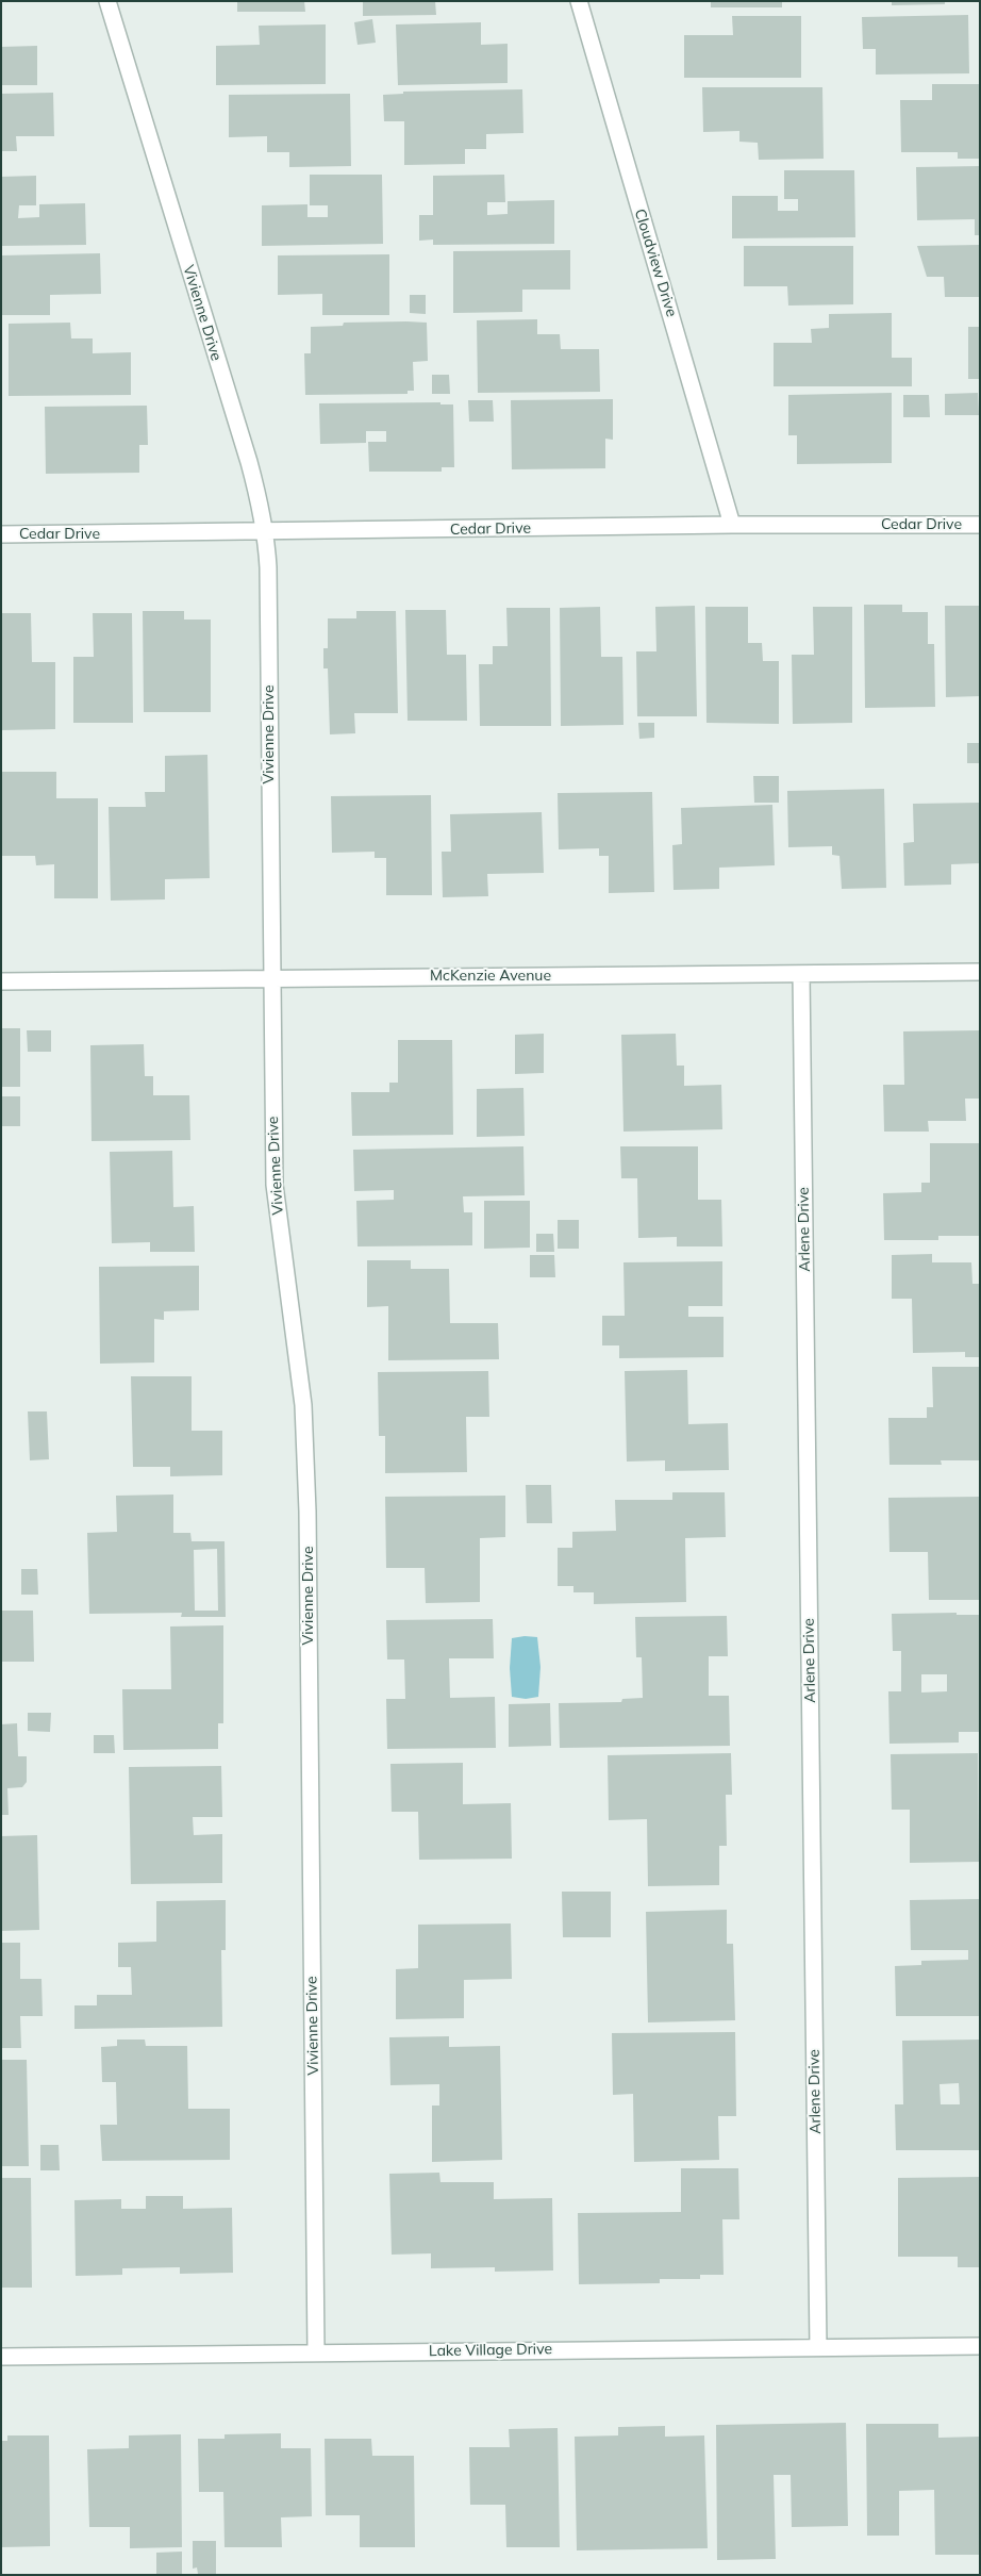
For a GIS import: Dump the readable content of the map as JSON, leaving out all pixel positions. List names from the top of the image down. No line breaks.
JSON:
{"streets":{"street":["Cloudview Drive","Vivienne Drive","Cedar Drive","McKenzie Avenue","Arlene Drive","Lake Village Drive"]},"crossings":[["Cloudview Drive","Cedar Drive"],["Vivienne Drive","Cedar Drive"],["Vivienne Drive","McKenzie Avenue"],["Vivienne Drive","Lake Village Drive"],["McKenzie Avenue","Arlene Drive"],["Arlene Drive","Lake Village Drive"]]}
